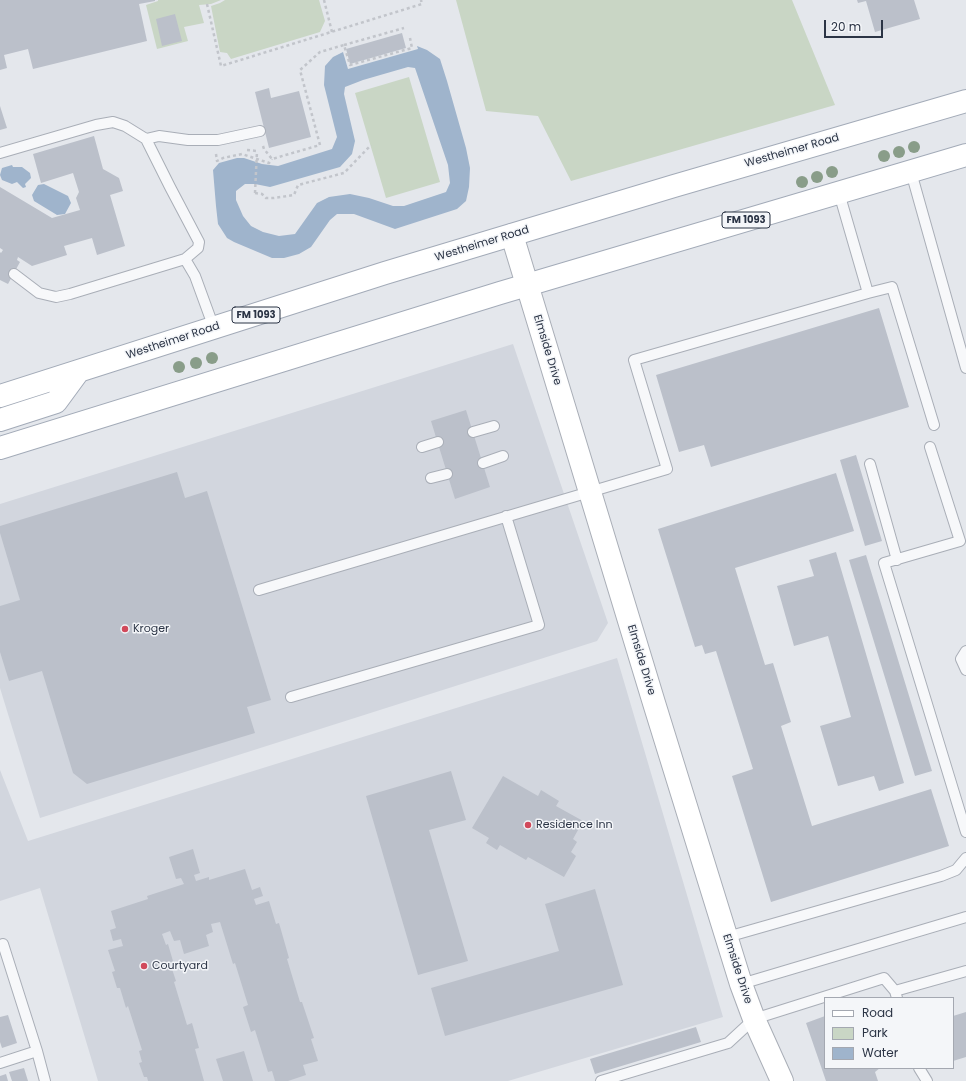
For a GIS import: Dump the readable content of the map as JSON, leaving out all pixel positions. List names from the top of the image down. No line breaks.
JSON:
{"streets":{"main road":["Westheimer Road","FM 1093","Elmside Drive"]},"crossings":[["Westheimer Road","Elmside Drive"],["FM 1093","Elmside Drive"]],"places":["Kroger","Residence Inn","Courtyard"],"legend":["Road","Park","Water"],"scale_bar":"20 m"}
